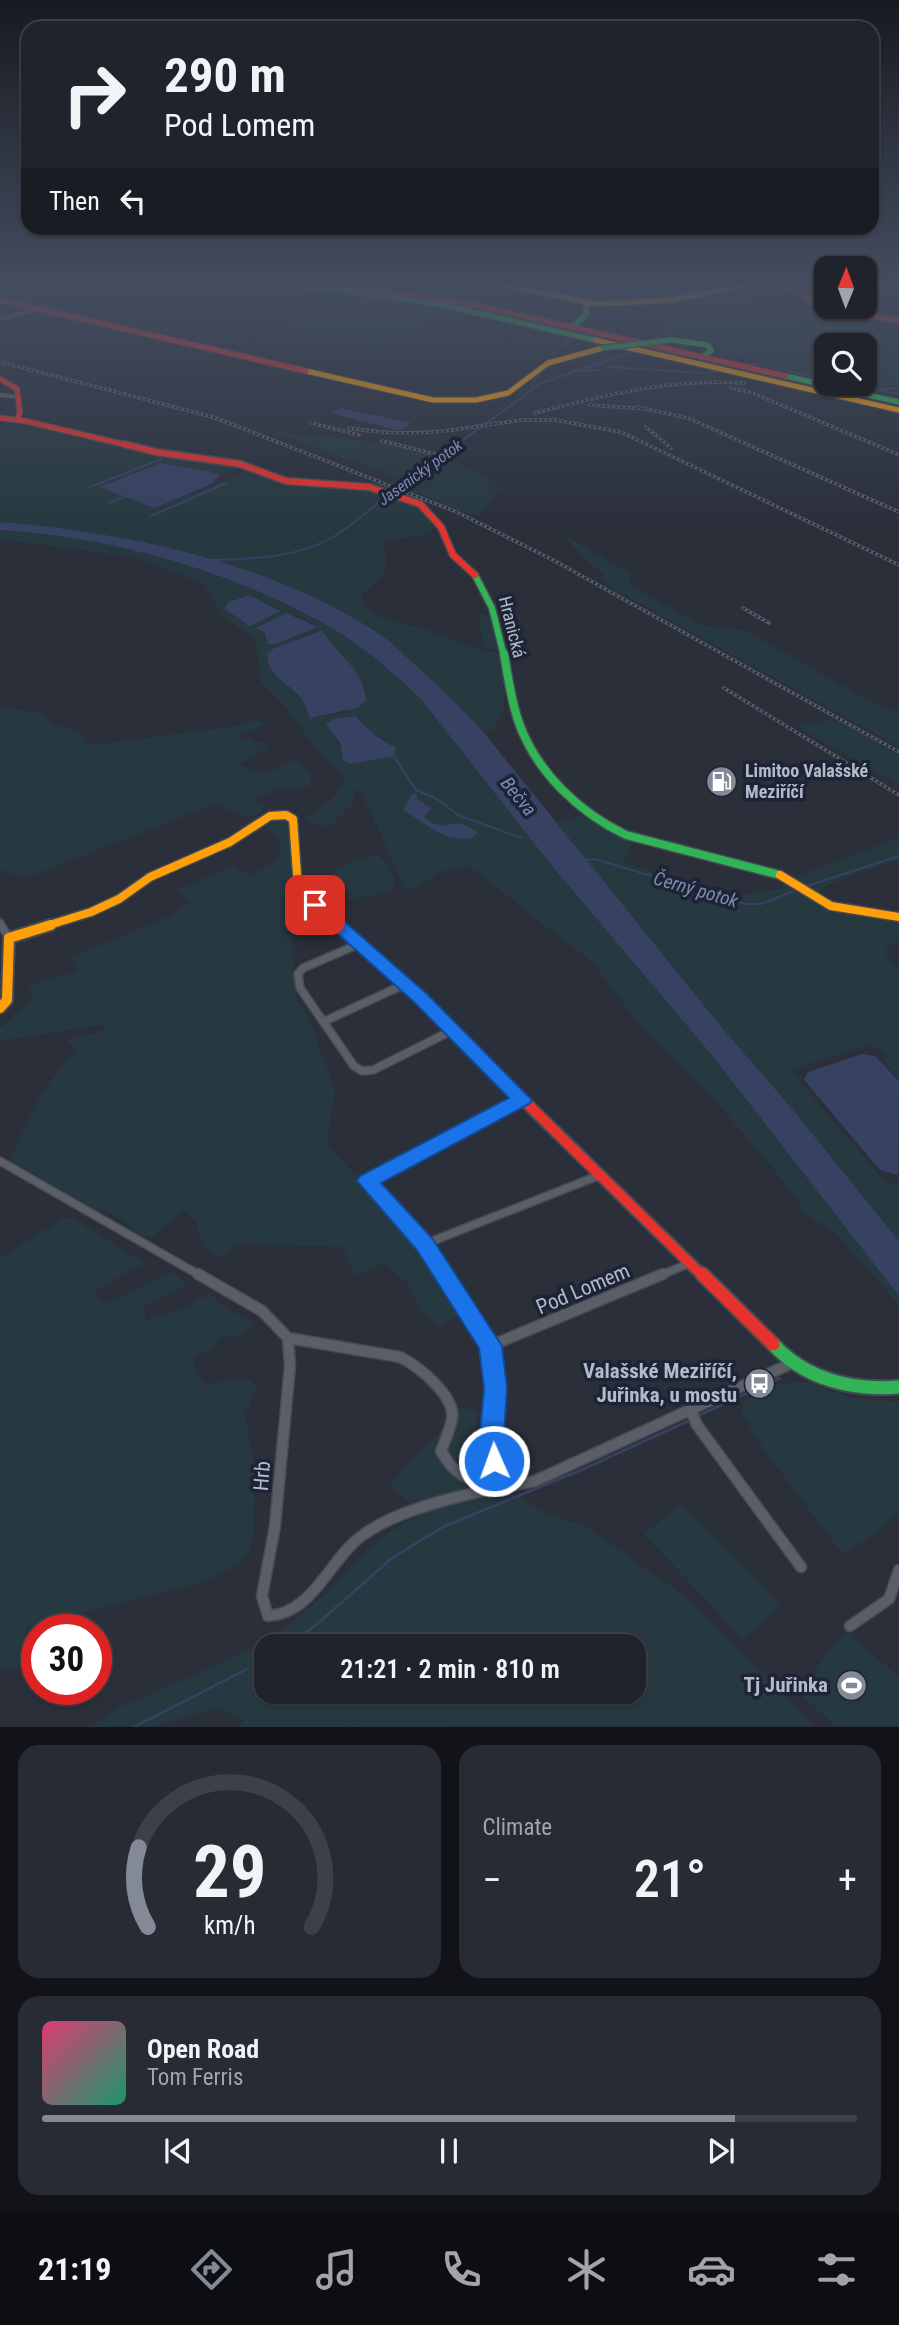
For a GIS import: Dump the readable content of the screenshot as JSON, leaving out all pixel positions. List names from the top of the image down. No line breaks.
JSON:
{"streets":{"main road":["Hranická"],"street":["Pod Lomem","Hrb"]},"water":["Jasenický potok","Bečva","Černý potok"],"places":{"fuel station":["Limitoo Valašské Meziříčí"],"bus stop":["Valašské Meziříčí, Juřinka, u mostu"],"sports":["Tj Juřinka"]},"north":"top","page":{"turn":["290 m","Pod Lomem"],"then":"Then","limit":"30","trip":"21:21 · 2 min · 810 m","tile":"Climate","heat":["−","21°","+"],"song":["Open Road","Tom Ferris"],"tabs":"21:19","gauge":["29","km/h"]}}
